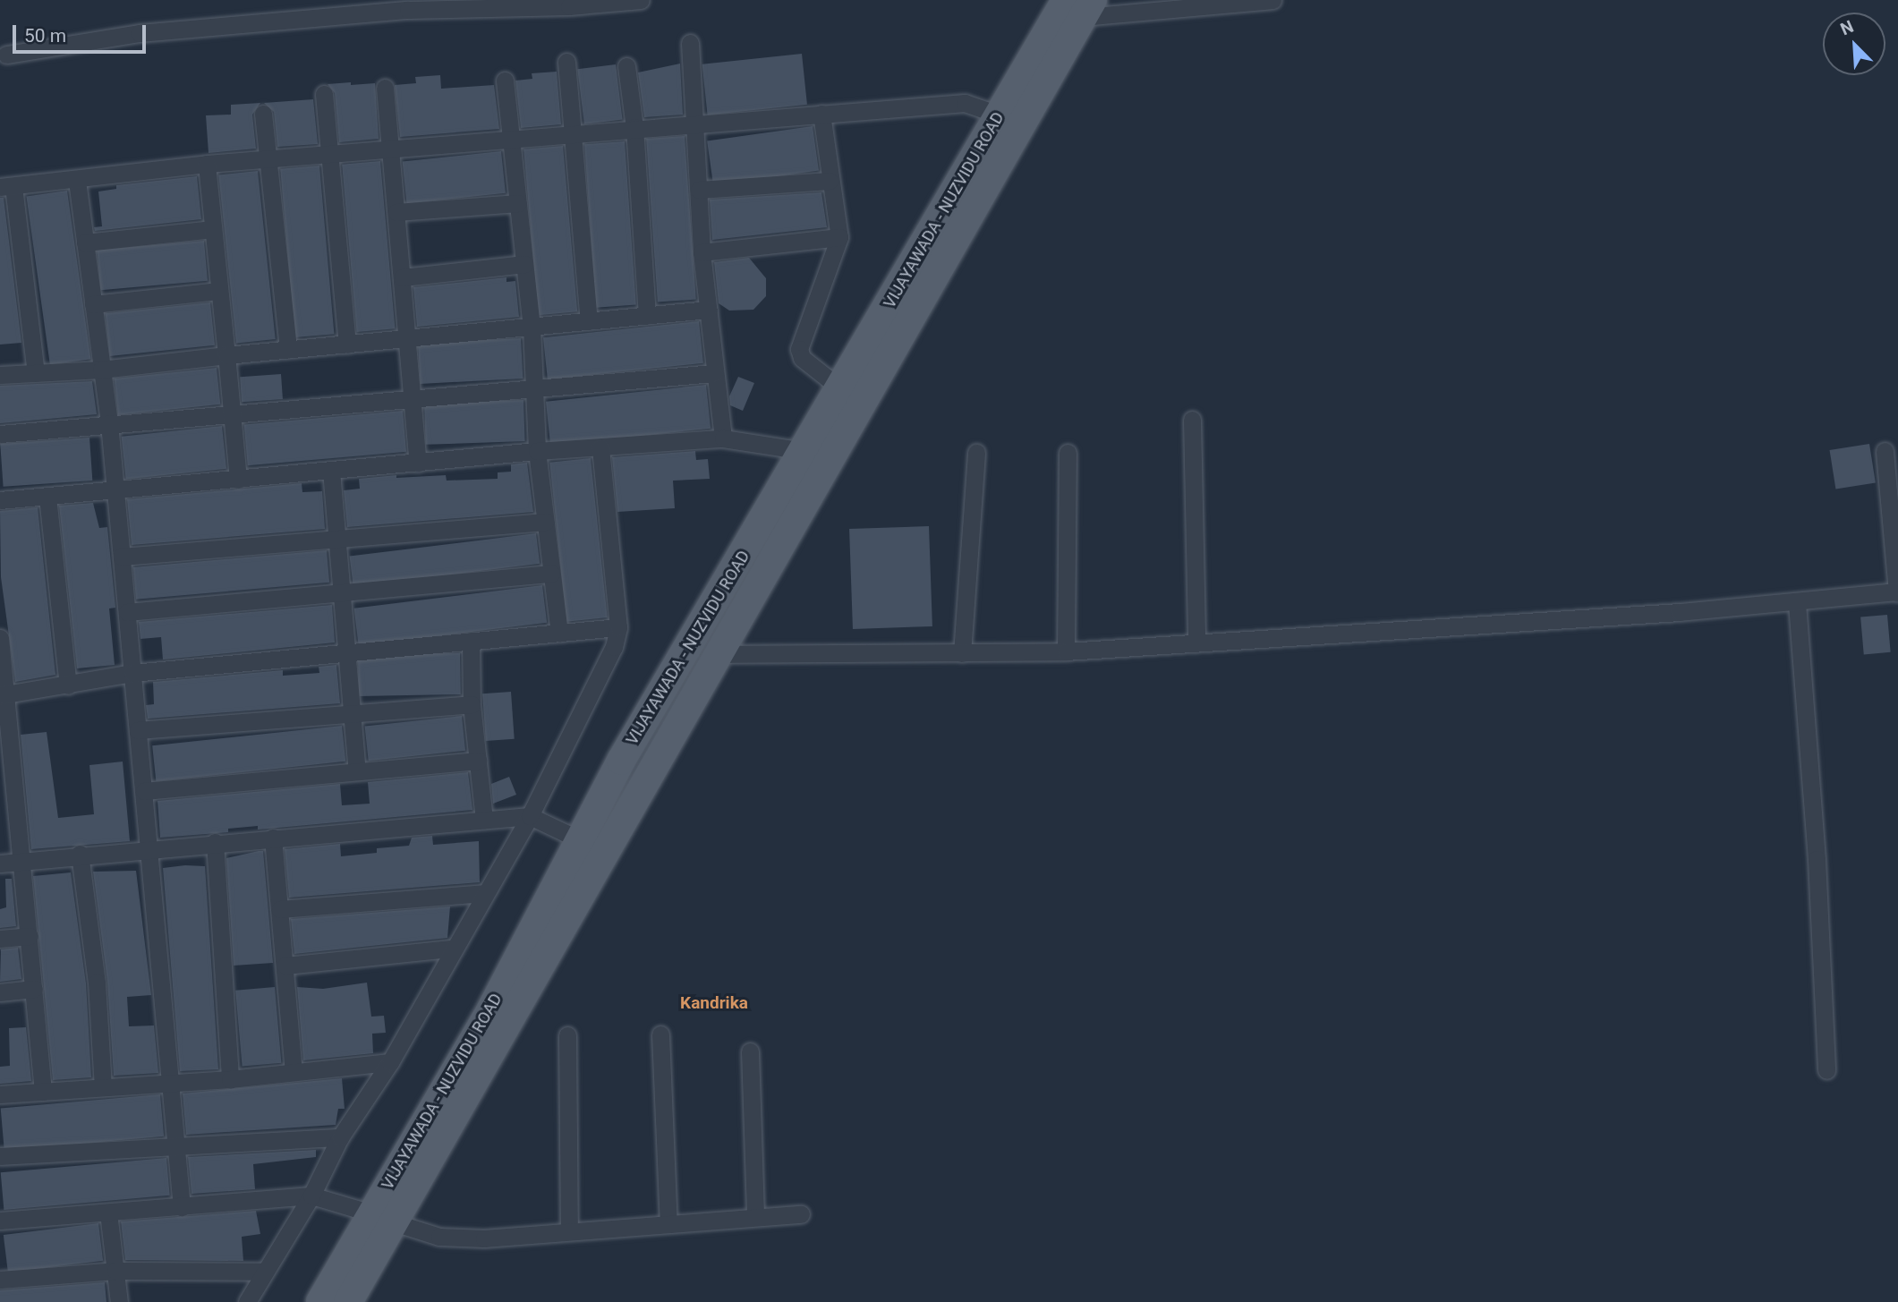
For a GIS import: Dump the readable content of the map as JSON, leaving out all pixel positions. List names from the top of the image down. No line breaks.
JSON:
{"streets":{"main road":["VIJAYAWADA - NUZVIDU ROAD"]},"districts":["Kandrika"],"scale_bar":"50 m","north":"top left"}
